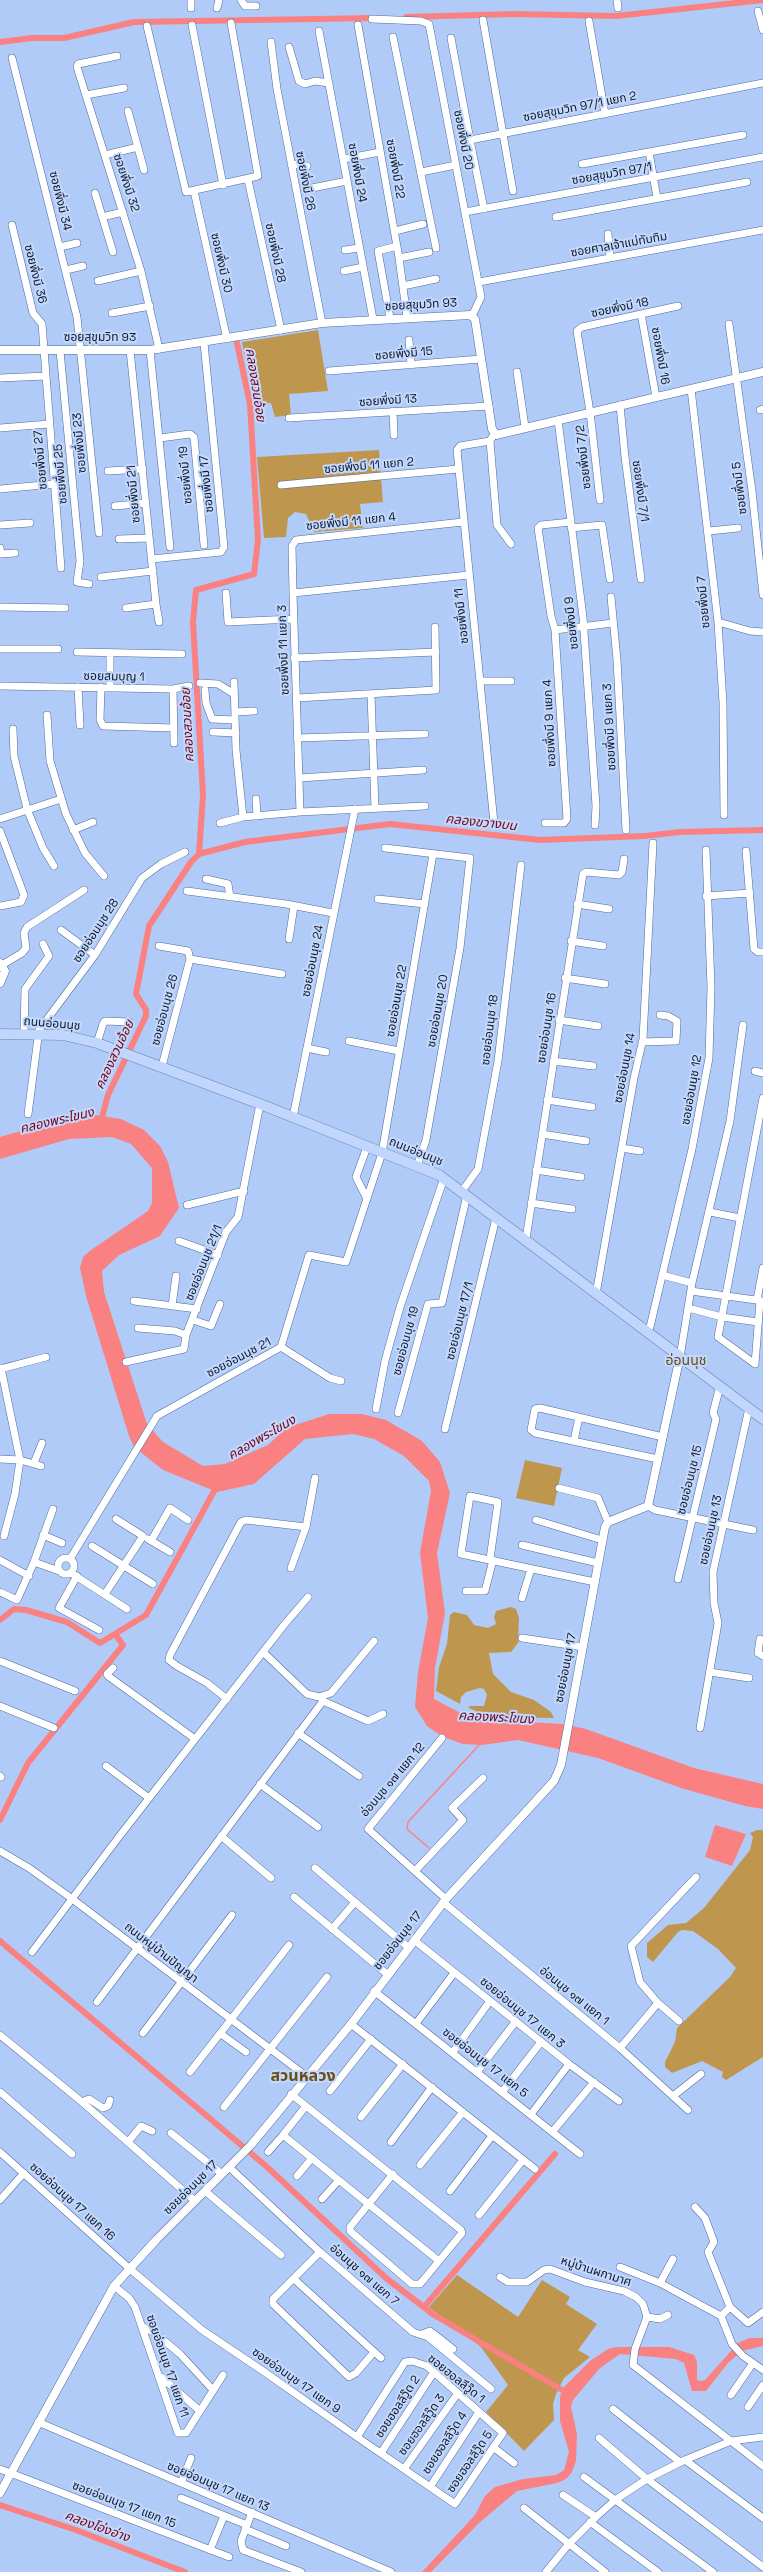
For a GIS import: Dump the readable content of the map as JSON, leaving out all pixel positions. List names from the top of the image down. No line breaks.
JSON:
{"streets":{"main road":["ถนนอ่อนนุช"],"street":["ซอยสุขุมวิท 97/1 แยก 2","ซอยพึ่งมี 20","ซอยพึ่งมี 22","ซอยพึ่งมี 24","ซอยสุขุมวิท 97/1","ซอยพึ่งมี 26","ซอยพึ่งมี 32","ซอยพึ่งมี 34","ซอยศาลเจ้าแม่ทับทิม","ซอยพึ่งมี 28","ซอยพึ่งมี 30","ซอยพึ่งมี 36","ซอยสุขุมวิท 93","ซอยพึ่งมี 18","ซอยพึ่งมี 15","ซอยพึ่งมี 16","ซอยพึ่งมี 13","ซอยพึ่งมี 23","ซอยพึ่งมี 7/2","ซอยพึ่งมี 27","ซอยพึ่งมี 11 แยก 2","ซอยพึ่งมี 25","ซอยพึ่งมี 19","ซอยพึ่งมี 17","ซอยพึ่งมี 5","ซอยพึ่งมี 7/1","ซอยพึ่งมี 21","ซอยพึ่งมี 11 แยก 4","ซอยพึ่งมี 7","ซอยพึ่งมี 11","ซอยพึ่งมี 9","ซอยพึ่งมี 11 แยก 3","ซอยสมบุญ 1","ซอยพึ่งมี 9 แยก 4","ซอยพึ่งมี 9 แยก 3","ซอยอ่อนนุช 28","ซอยอ่อนนุช 24","ซอยอ่อนนุช 22","ซอยอ่อนนุช 26","ซอยอ่อนนุช 20","ซอยอ่อนนุช 16","ซอยอ่อนนุช 18","ซอยอ่อนนุช 14","ซอยอ่อนนุช 12","ซอยอ่อนนุช 21/1","ซอยอ่อนนุช 17/1","ซอยอ่อนนุช 19","ซอยอ่อนนุช 21","ซอยอ่อนนุช 15","ซอยอ่อนนุช 13","ซอยอ่อนนุช 17","อ่อนนุช ๑๗ แยก 12","ถนนหมู่บ้านปัญญา","อ่อนนุช ๑๗ แยก 1","ซอยอ่อนนุช 17 แยก 3","ซอยอ่อนนุช 17 แยก 5","ซอยอ่อนนุช 17 แยก 16","หมู่บ้านผกามาศ","อ่อนนุช ๑๗ แยก 7","ซอยอ่อนนุช 17 แยก 11","ซอยฮอลลีวู๊ด 1","ซอยอ่อนนุช 17 แยก 9","ซอยฮอลลีวู๊ด 2","ซอยฮอลลีวู๊ด 3","ซอยฮอลลีวู๊ด 4","ซอยฮอลลีวู๊ด 5","ซอยอ่อนนุช 17 แยก 13","ซอยอ่อนนุช 17 แยก 15"]},"crossings":[["ซอยพึ่งมี 20","ซอยสุขุมวิท 97/1"],["ซอยพึ่งมี 20","ซอยศาลเจ้าแม่ทับทิม"],["ซอยพึ่งมี 20","ซอยสุขุมวิท 93"],["ซอยพึ่งมี 22","ซอยสุขุมวิท 93"],["ซอยพึ่งมี 24","ซอยสุขุมวิท 93"],["ซอยพึ่งมี 26","ซอยสุขุมวิท 93"],["ซอยพึ่งมี 32","ซอยสุขุมวิท 93"],["ซอยพึ่งมี 32","ซอยพึ่งมี 19"],["ซอยพึ่งมี 34","ซอยสุขุมวิท 93"],["ซอยพึ่งมี 34","ซอยพึ่งมี 23"],["ซอยพึ่งมี 28","ซอยสุขุมวิท 93"],["ซอยพึ่งมี 30","ซอยสุขุมวิท 93"],["ซอยพึ่งมี 36","ซอยสุขุมวิท 93"],["ซอยพึ่งมี 36","ซอยพึ่งมี 27"],["ซอยสุขุมวิท 93","ซอยพึ่งมี 15"],["ซอยสุขุมวิท 93","ซอยพึ่งมี 13"],["ซอยสุขุมวิท 93","ซอยพึ่งมี 23"],["ซอยสุขุมวิท 93","ซอยพึ่งมี 27"],["ซอยสุขุมวิท 93","ซอยพึ่งมี 25"],["ซอยสุขุมวิท 93","ซอยพึ่งมี 19"],["ซอยสุขุมวิท 93","ซอยพึ่งมี 17"],["ซอยสุขุมวิท 93","ซอยพึ่งมี 21"],["ซอยสุขุมวิท 93","ซอยพึ่งมี 11"],["ซอยพึ่งมี 18","ซอยพึ่งมี 7/2"],["ซอยพึ่งมี 11 แยก 2","ซอยพึ่งมี 11"],["ซอยพึ่งมี 17","ซอยพึ่งมี 21"],["ซอยพึ่งมี 11 แยก 4","ซอยพึ่งมี 11"],["ซอยพึ่งมี 11 แยก 4","ซอยพึ่งมี 11 แยก 3"],["ซอยพึ่งมี 11","ซอยพึ่งมี 11 แยก 3"],["ซอยอ่อนนุช 28","ถนนอ่อนนุช"],["ซอยอ่อนนุช 24","ถนนอ่อนนุช"],["ซอยอ่อนนุช 22","ซอยอ่อนนุช 20"],["ซอยอ่อนนุช 22","ถนนอ่อนนุช"],["ซอยอ่อนนุช 22","ซอยอ่อนนุช 21"],["ซอยอ่อนนุช 26","ถนนอ่อนนุช"],["ซอยอ่อนนุช 20","ถนนอ่อนนุช"],["ถนนอ่อนนุช","ซอยอ่อนนุช 16"],["ถนนอ่อนนุช","ซอยอ่อนนุช 18"],["ถนนอ่อนนุช","ซอยอ่อนนุช 14"],["ถนนอ่อนนุช","ซอยอ่อนนุช 12"],["ถนนอ่อนนุช","ซอยอ่อนนุช 21/1"],["ถนนอ่อนนุช","ซอยอ่อนนุช 17/1"],["ถนนอ่อนนุช","ซอยอ่อนนุช 19"],["ถนนอ่อนนุช","ซอยอ่อนนุช 21"],["ถนนอ่อนนุช","ซอยอ่อนนุช 15"],["ถนนอ่อนนุช","ซอยอ่อนนุช 13"],["ซอยอ่อนนุช 18","ซอยอ่อนนุช 19"],["ซอยอ่อนนุช 17","อ่อนนุช ๑๗ แยก 12"],["ซอยอ่อนนุช 17","ถนนหมู่บ้านปัญญา"],["ซอยอ่อนนุช 17","อ่อนนุช ๑๗ แยก 1"],["ซอยอ่อนนุช 17","ซอยอ่อนนุช 17 แยก 3"],["ซอยอ่อนนุช 17","ซอยอ่อนนุช 17 แยก 5"],["ซอยอ่อนนุช 17","ซอยอ่อนนุช 17 แยก 16"],["ซอยอ่อนนุช 17","อ่อนนุช ๑๗ แยก 7"],["ซอยอ่อนนุช 17","ซอยอ่อนนุช 17 แยก 11"],["ซอยอ่อนนุช 17","ซอยอ่อนนุช 17 แยก 9"],["ซอยอ่อนนุช 17","ซอยอ่อนนุช 17 แยก 13"],["ซอยอ่อนนุช 17","ซอยอ่อนนุช 17 แยก 15"],["อ่อนนุช ๑๗ แยก 12","อ่อนนุช ๑๗ แยก 1"],["ซอยอ่อนนุช 17 แยก 16","ซอยอ่อนนุช 17 แยก 9"],["ซอยฮอลลีวู๊ด 1","ซอยอ่อนนุช 17 แยก 9"],["ซอยฮอลลีวู๊ด 1","ซอยฮอลลีวู๊ด 2"],["ซอยฮอลลีวู๊ด 1","ซอยฮอลลีวู๊ด 3"],["ซอยฮอลลีวู๊ด 1","ซอยฮอลลีวู๊ด 4"],["ซอยฮอลลีวู๊ด 1","ซอยฮอลลีวู๊ด 5"],["ซอยอ่อนนุช 17 แยก 9","ซอยฮอลลีวู๊ด 2"],["ซอยอ่อนนุช 17 แยก 9","ซอยฮอลลีวู๊ด 3"],["ซอยอ่อนนุช 17 แยก 9","ซอยฮอลลีวู๊ด 4"],["ซอยอ่อนนุช 17 แยก 9","ซอยฮอลลีวู๊ด 5"]],"districts":["อ่อนนุช","สวนหลวง"],"water":["คลองสวนอ้อย","คลองขวางบน","คลองพระโขนง","คลองโอ่งอ่าง"]}
